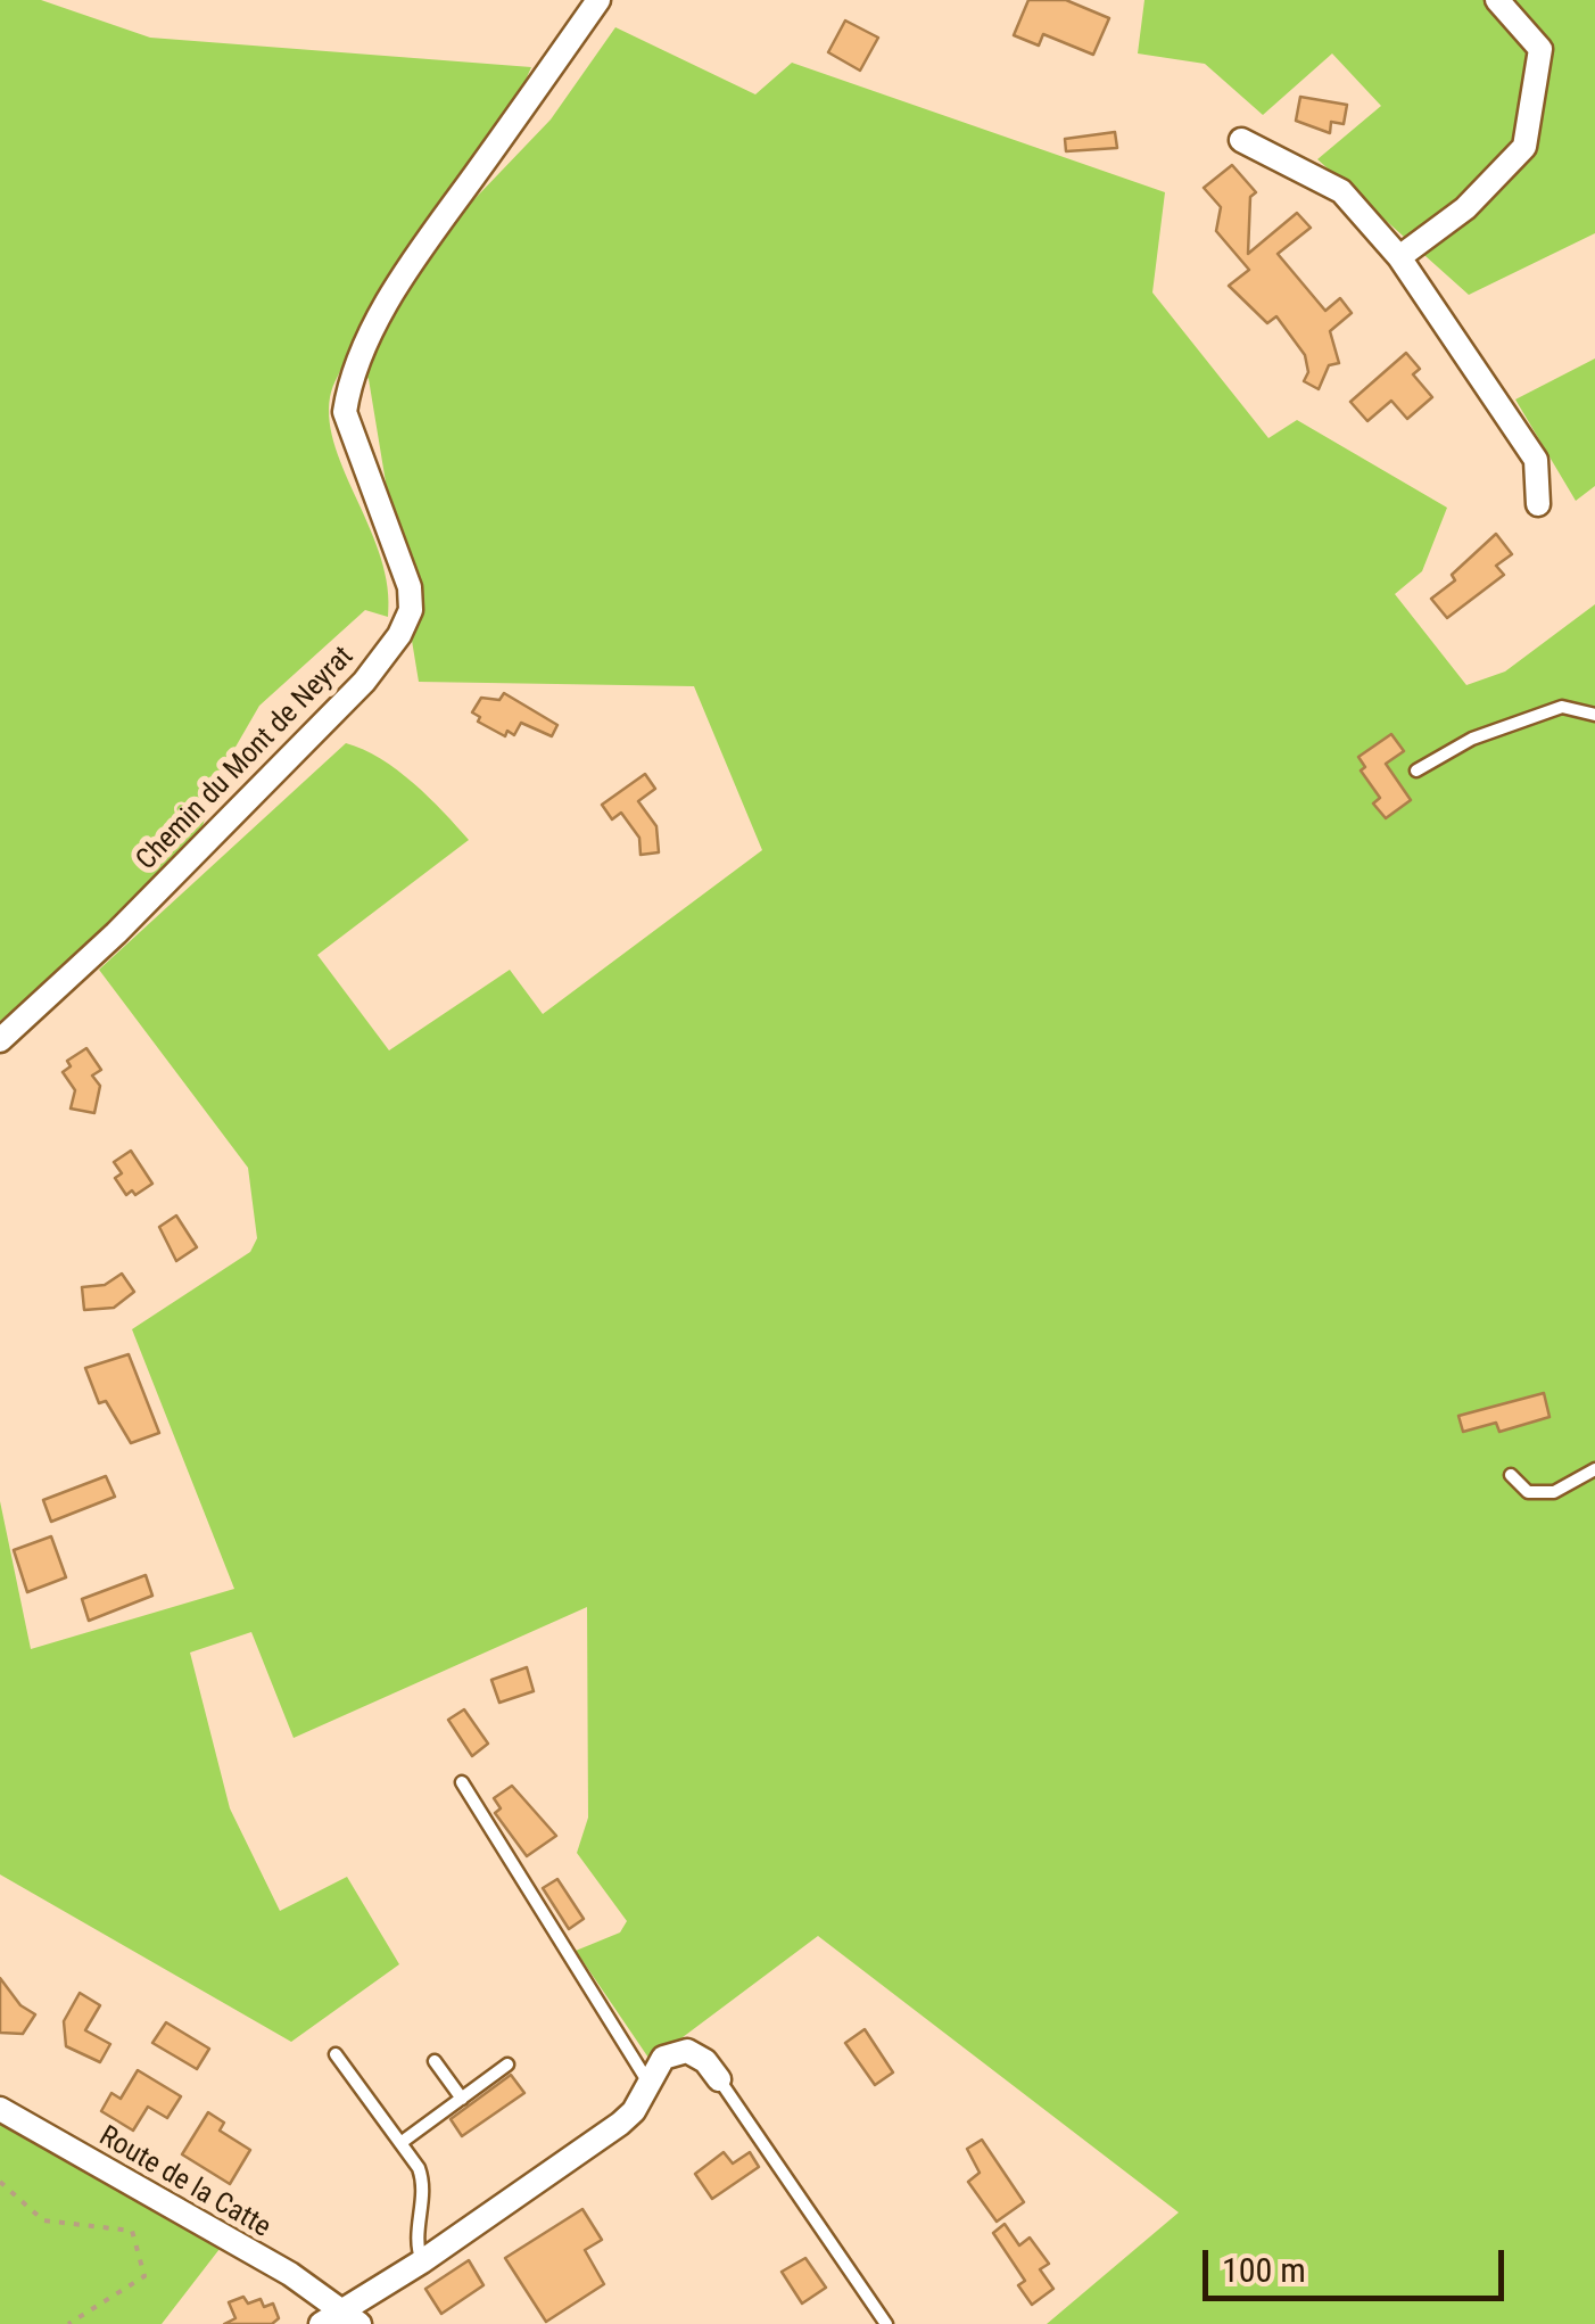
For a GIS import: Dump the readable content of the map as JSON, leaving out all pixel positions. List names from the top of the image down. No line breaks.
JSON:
{"streets":{"street":["Chemin du Mont de Neyrat","Route de la Catte"]},"scale_bar":"100 m"}
